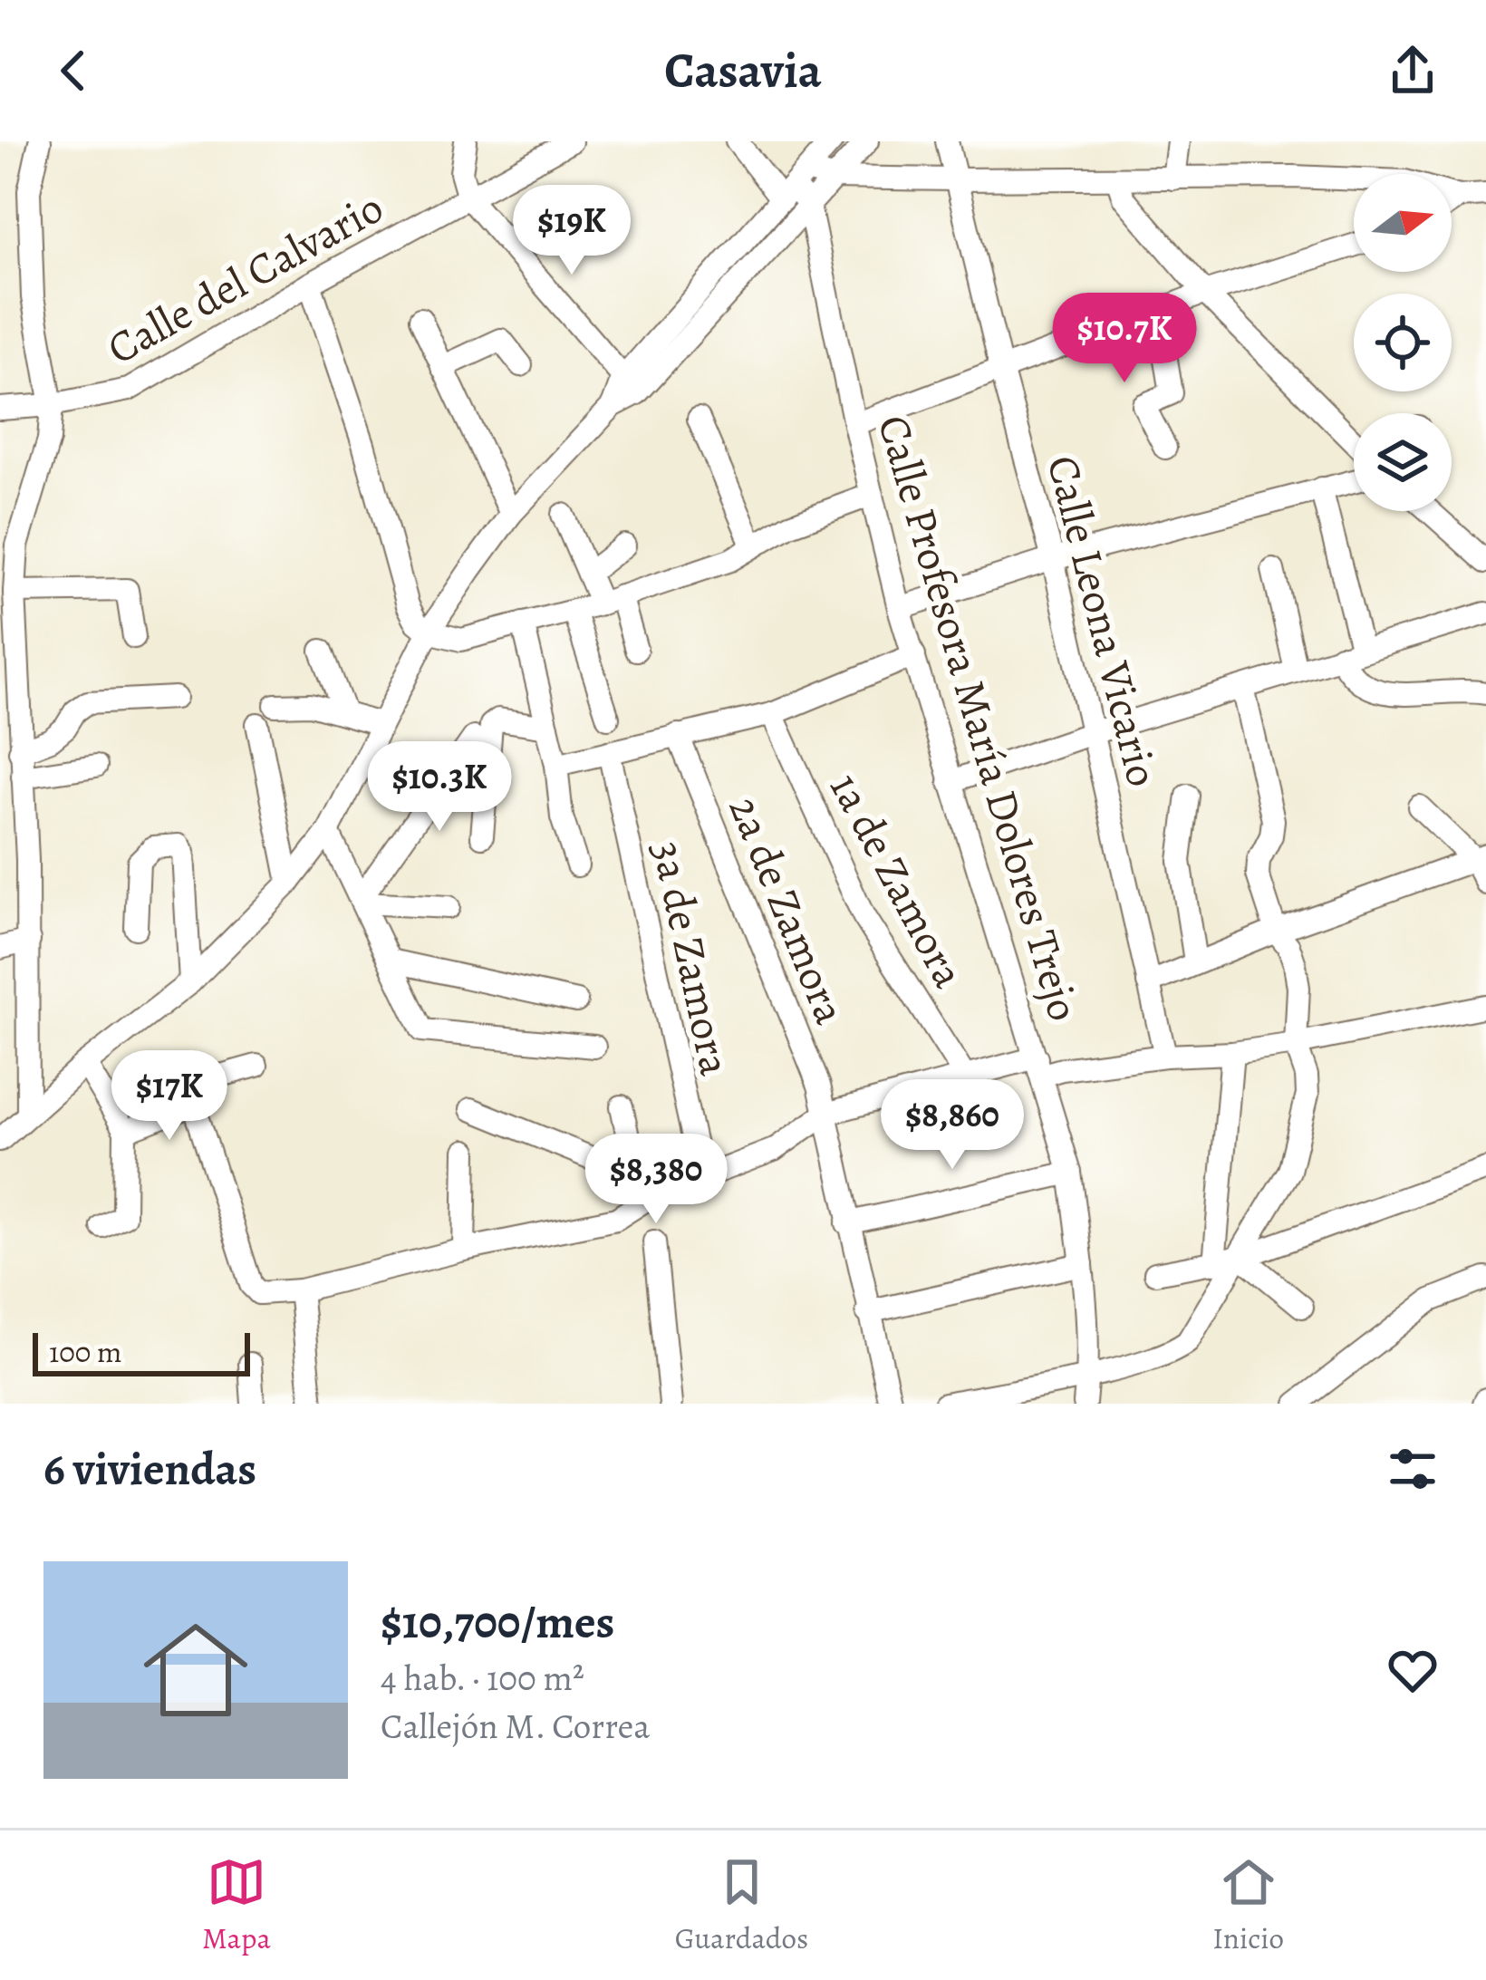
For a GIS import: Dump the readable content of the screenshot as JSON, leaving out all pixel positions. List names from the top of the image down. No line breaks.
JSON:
{"streets":{"street":["Calle del Calvario","Calle Leona Vicario","Calle Profesora María Dolores Trejo","1a de Zamora","2a de Zamora","3a de Zamora"]},"scale_bar":"100 m","north":"right","page":{"header":"Casavia","price":["$19K","$10.7K","$10.3K","$17K","$8,860","$8,380"],"scale":"100 m","heading":"6 viviendas","list":[{"name":"$10,700/mes","note":"4 hab. · 100 m² · Callejón M. Correa"}],"tabs":["Mapa","Guardados","Inicio"]}}
